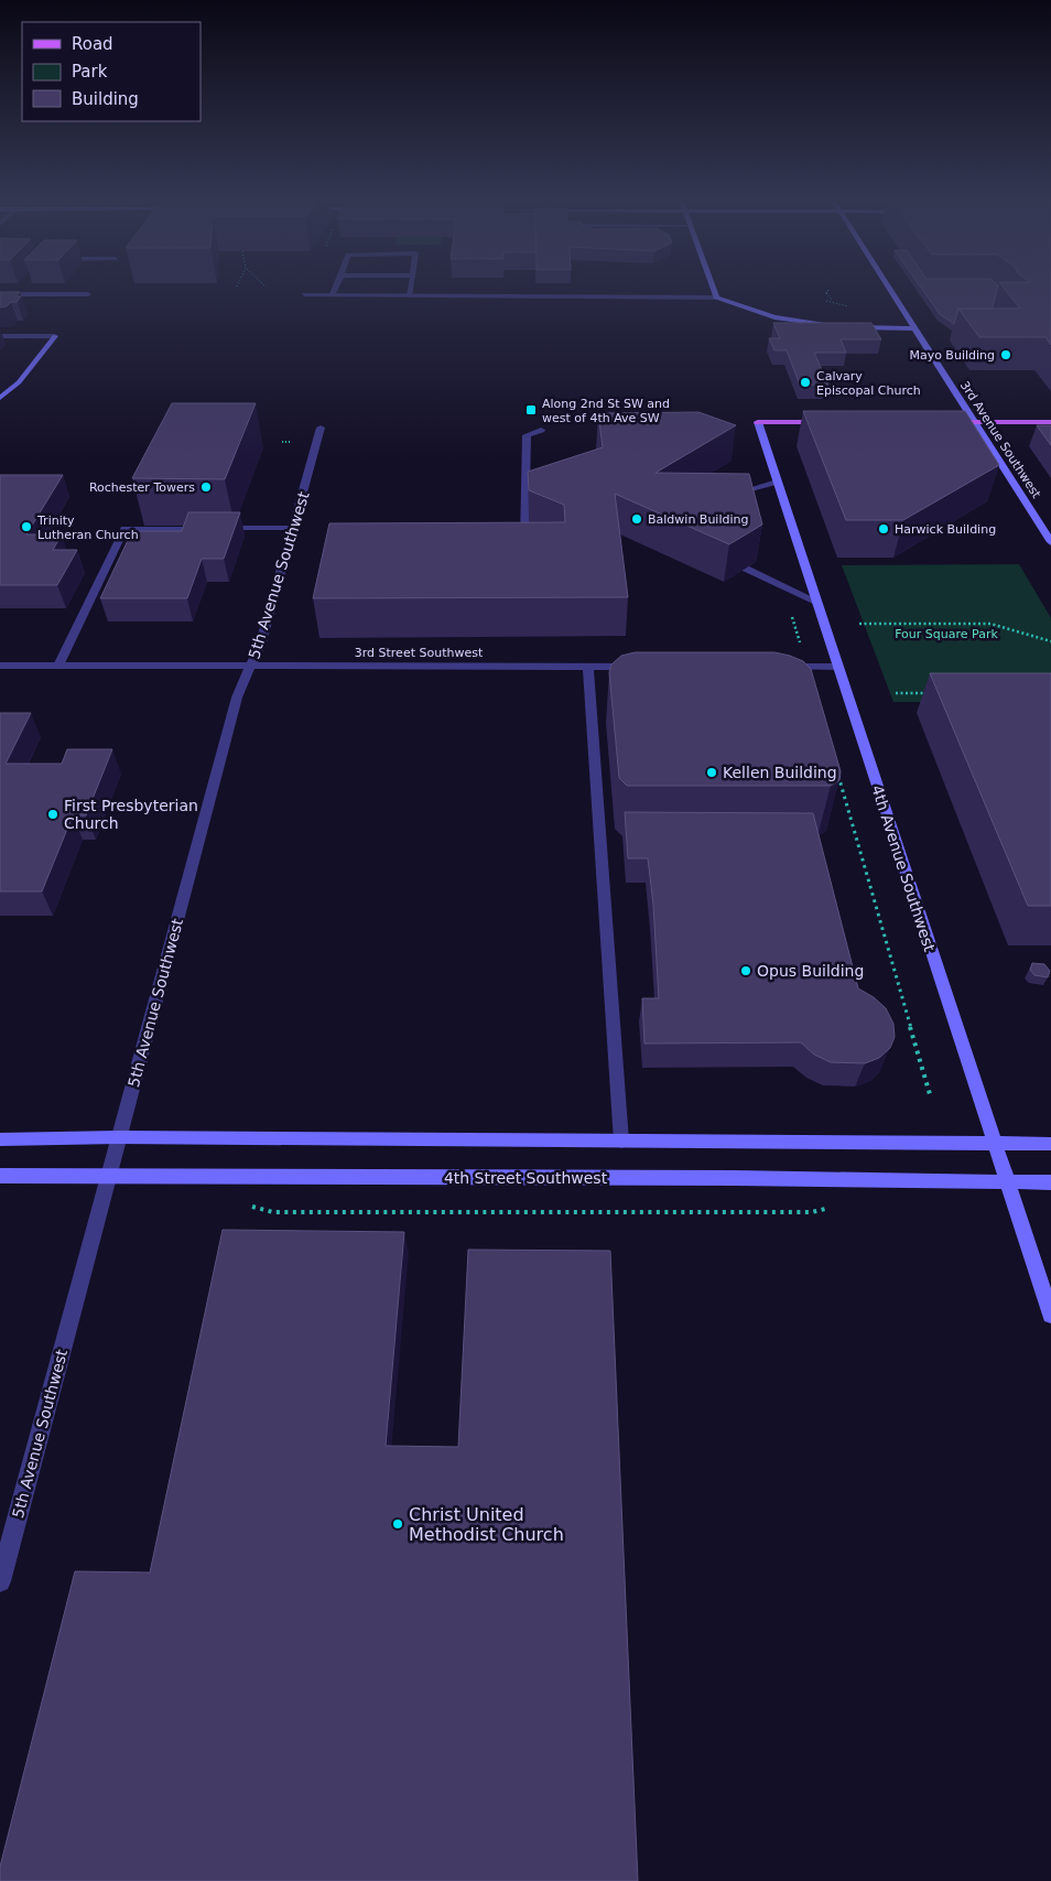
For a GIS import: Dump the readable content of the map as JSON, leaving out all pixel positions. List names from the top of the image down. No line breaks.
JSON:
{"streets":{"street":["3rd Avenue Southwest","5th Avenue Southwest","3rd Street Southwest","4th Avenue Southwest","4th Street Southwest"]},"crossings":[["5th Avenue Southwest","3rd Street Southwest"],["5th Avenue Southwest","4th Street Southwest"],["4th Avenue Southwest","4th Street Southwest"]],"parks":["Four Square Park"],"places":{"other":["Mayo Building","Calvary Episcopal Church","Rochester Towers","Baldwin Building","Trinity Lutheran Church","Harwick Building","Kellen Building","First Presbyterian Church","Opus Building","Christ United Methodist Church"],"transit":["Along 2nd St SW and west of 4th Ave SW"]},"legend":["Road","Park","Building"]}
